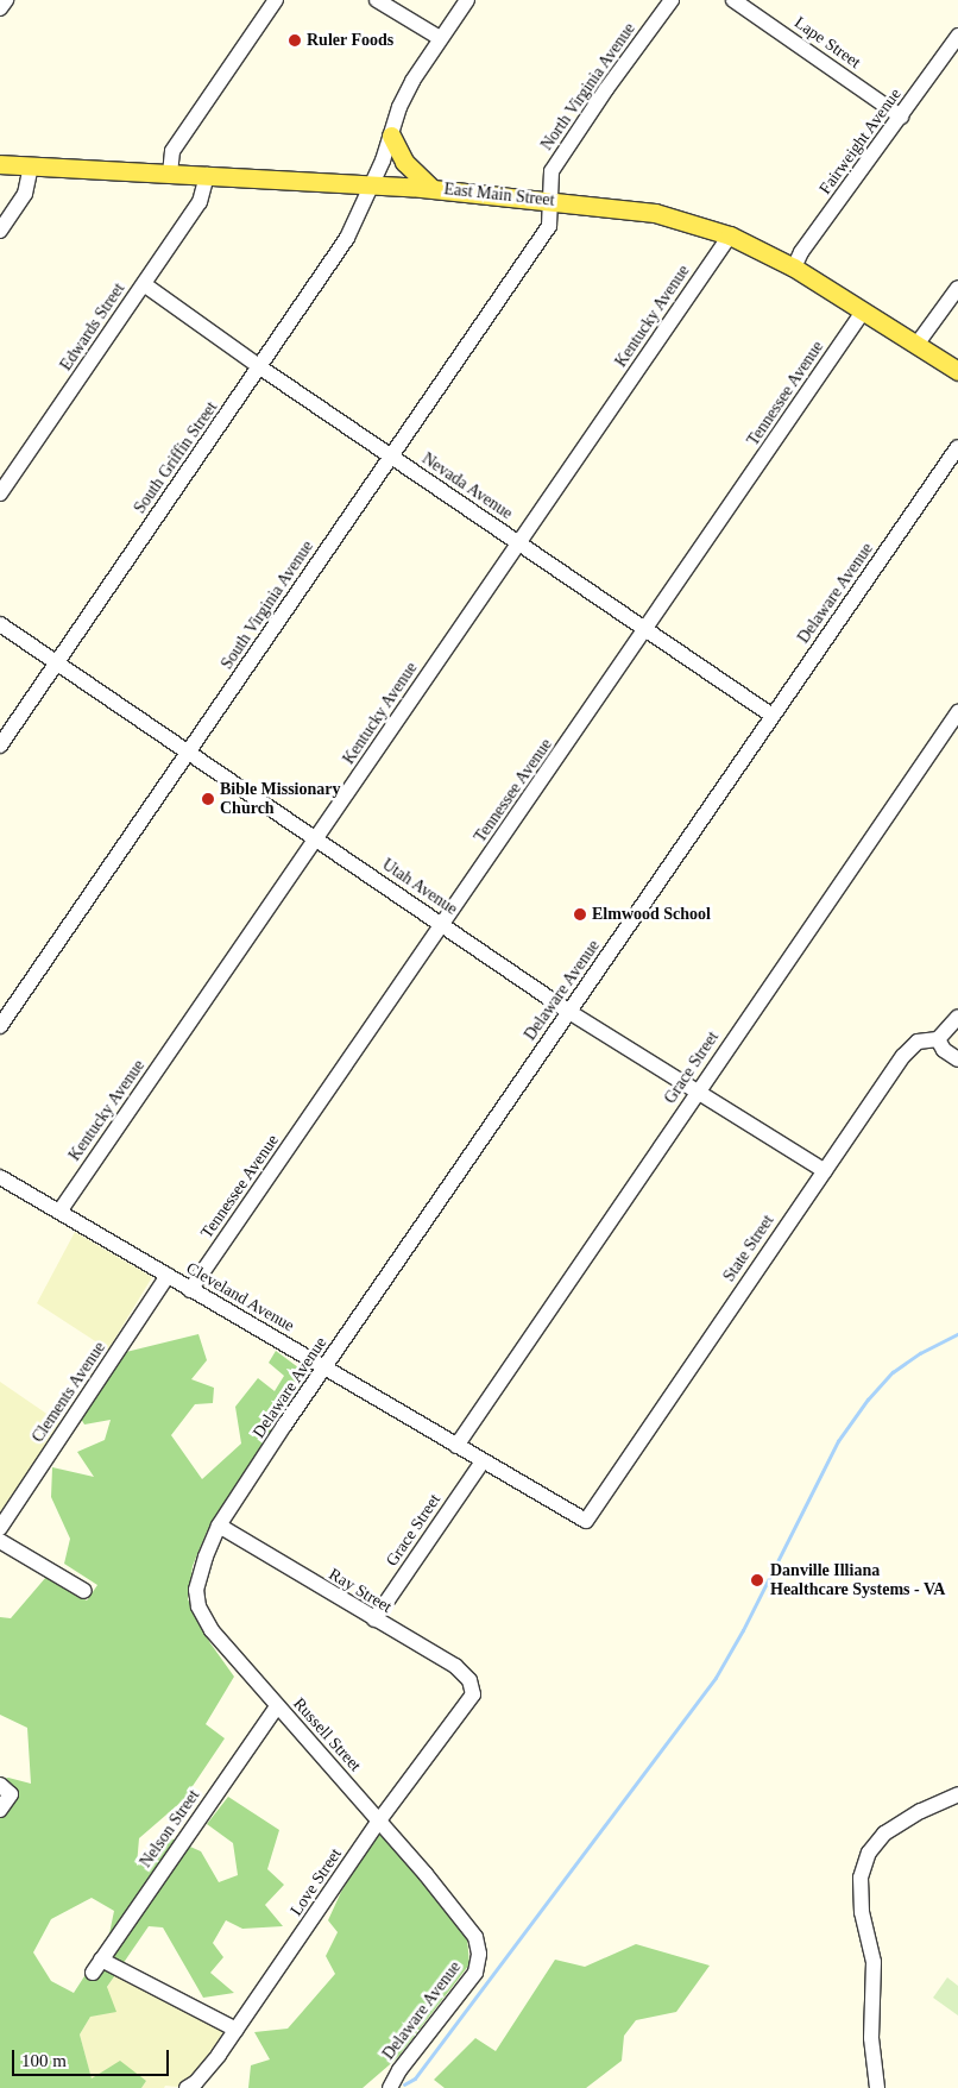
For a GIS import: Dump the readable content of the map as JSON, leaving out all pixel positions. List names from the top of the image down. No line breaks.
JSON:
{"streets":{"main road":["East Main Street"],"street":["Lape Street","North Virginia Avenue","Fairweight Avenue","Kentucky Avenue","Edwards Street","Tennessee Avenue","South Griffin Street","Nevada Avenue","Delaware Avenue","South Virginia Avenue","Utah Avenue","Grace Street","State Street","Cleveland Avenue","Clements Avenue","Ray Street","Russell Street","Nelson Street","Love Street"]},"crossings":[["Lape Street","Fairweight Avenue"],["North Virginia Avenue","East Main Street"],["North Virginia Avenue","South Virginia Avenue"],["Fairweight Avenue","East Main Street"],["East Main Street","Kentucky Avenue"],["East Main Street","Edwards Street"],["East Main Street","Tennessee Avenue"],["East Main Street","South Griffin Street"],["East Main Street","South Virginia Avenue"],["Kentucky Avenue","Nevada Avenue"],["Kentucky Avenue","Utah Avenue"],["Kentucky Avenue","Cleveland Avenue"],["Edwards Street","Nevada Avenue"],["Tennessee Avenue","Nevada Avenue"],["Tennessee Avenue","Utah Avenue"],["Tennessee Avenue","Cleveland Avenue"],["South Griffin Street","Nevada Avenue"],["South Griffin Street","Utah Avenue"],["Nevada Avenue","Delaware Avenue"],["Nevada Avenue","South Virginia Avenue"],["Delaware Avenue","Utah Avenue"],["Delaware Avenue","Cleveland Avenue"],["Delaware Avenue","Ray Street"],["Delaware Avenue","Russell Street"],["South Virginia Avenue","Utah Avenue"],["Utah Avenue","Grace Street"],["Utah Avenue","State Street"],["Grace Street","Cleveland Avenue"],["Grace Street","Ray Street"],["State Street","Cleveland Avenue"],["Cleveland Avenue","Clements Avenue"],["Ray Street","Russell Street"],["Ray Street","Love Street"],["Russell Street","Nelson Street"],["Russell Street","Love Street"],["Nelson Street","Love Street"]],"places":["Ruler Foods","Bible Missionary Church","Elmwood School","Danville Illiana Healthcare Systems - VA"],"scale_bar":"100 m"}
